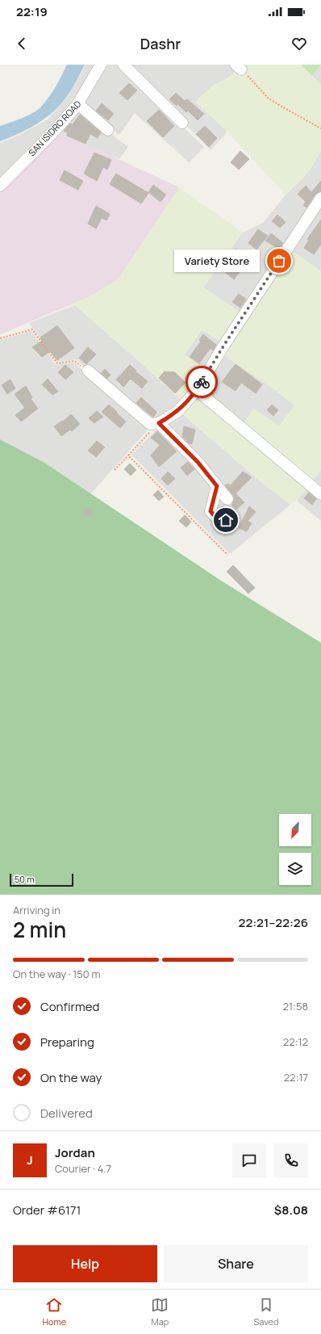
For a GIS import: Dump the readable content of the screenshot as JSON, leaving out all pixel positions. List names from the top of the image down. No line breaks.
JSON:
{"streets":{"street":["SAN ISIDRO ROAD"]},"places":["Variety Store"],"scale_bar":"50 m","north":"bottom left","page":{"status":"22:19","header":"Dashr","bubble":"Variety Store","scale":"50 m","heading":["2 min","Arriving in","22:21–22:26"],"panel":["Jordan","Courier · 4.7","Order #6171","$8.08"],"bar":"On the way · 150 m","list":[["Confirmed","21:58"],["Preparing","22:12"],["On the way","22:17"],"Delivered"],"round":"J","buttons":["Help","Share"],"tabs":["Home","Map","Saved"]}}
